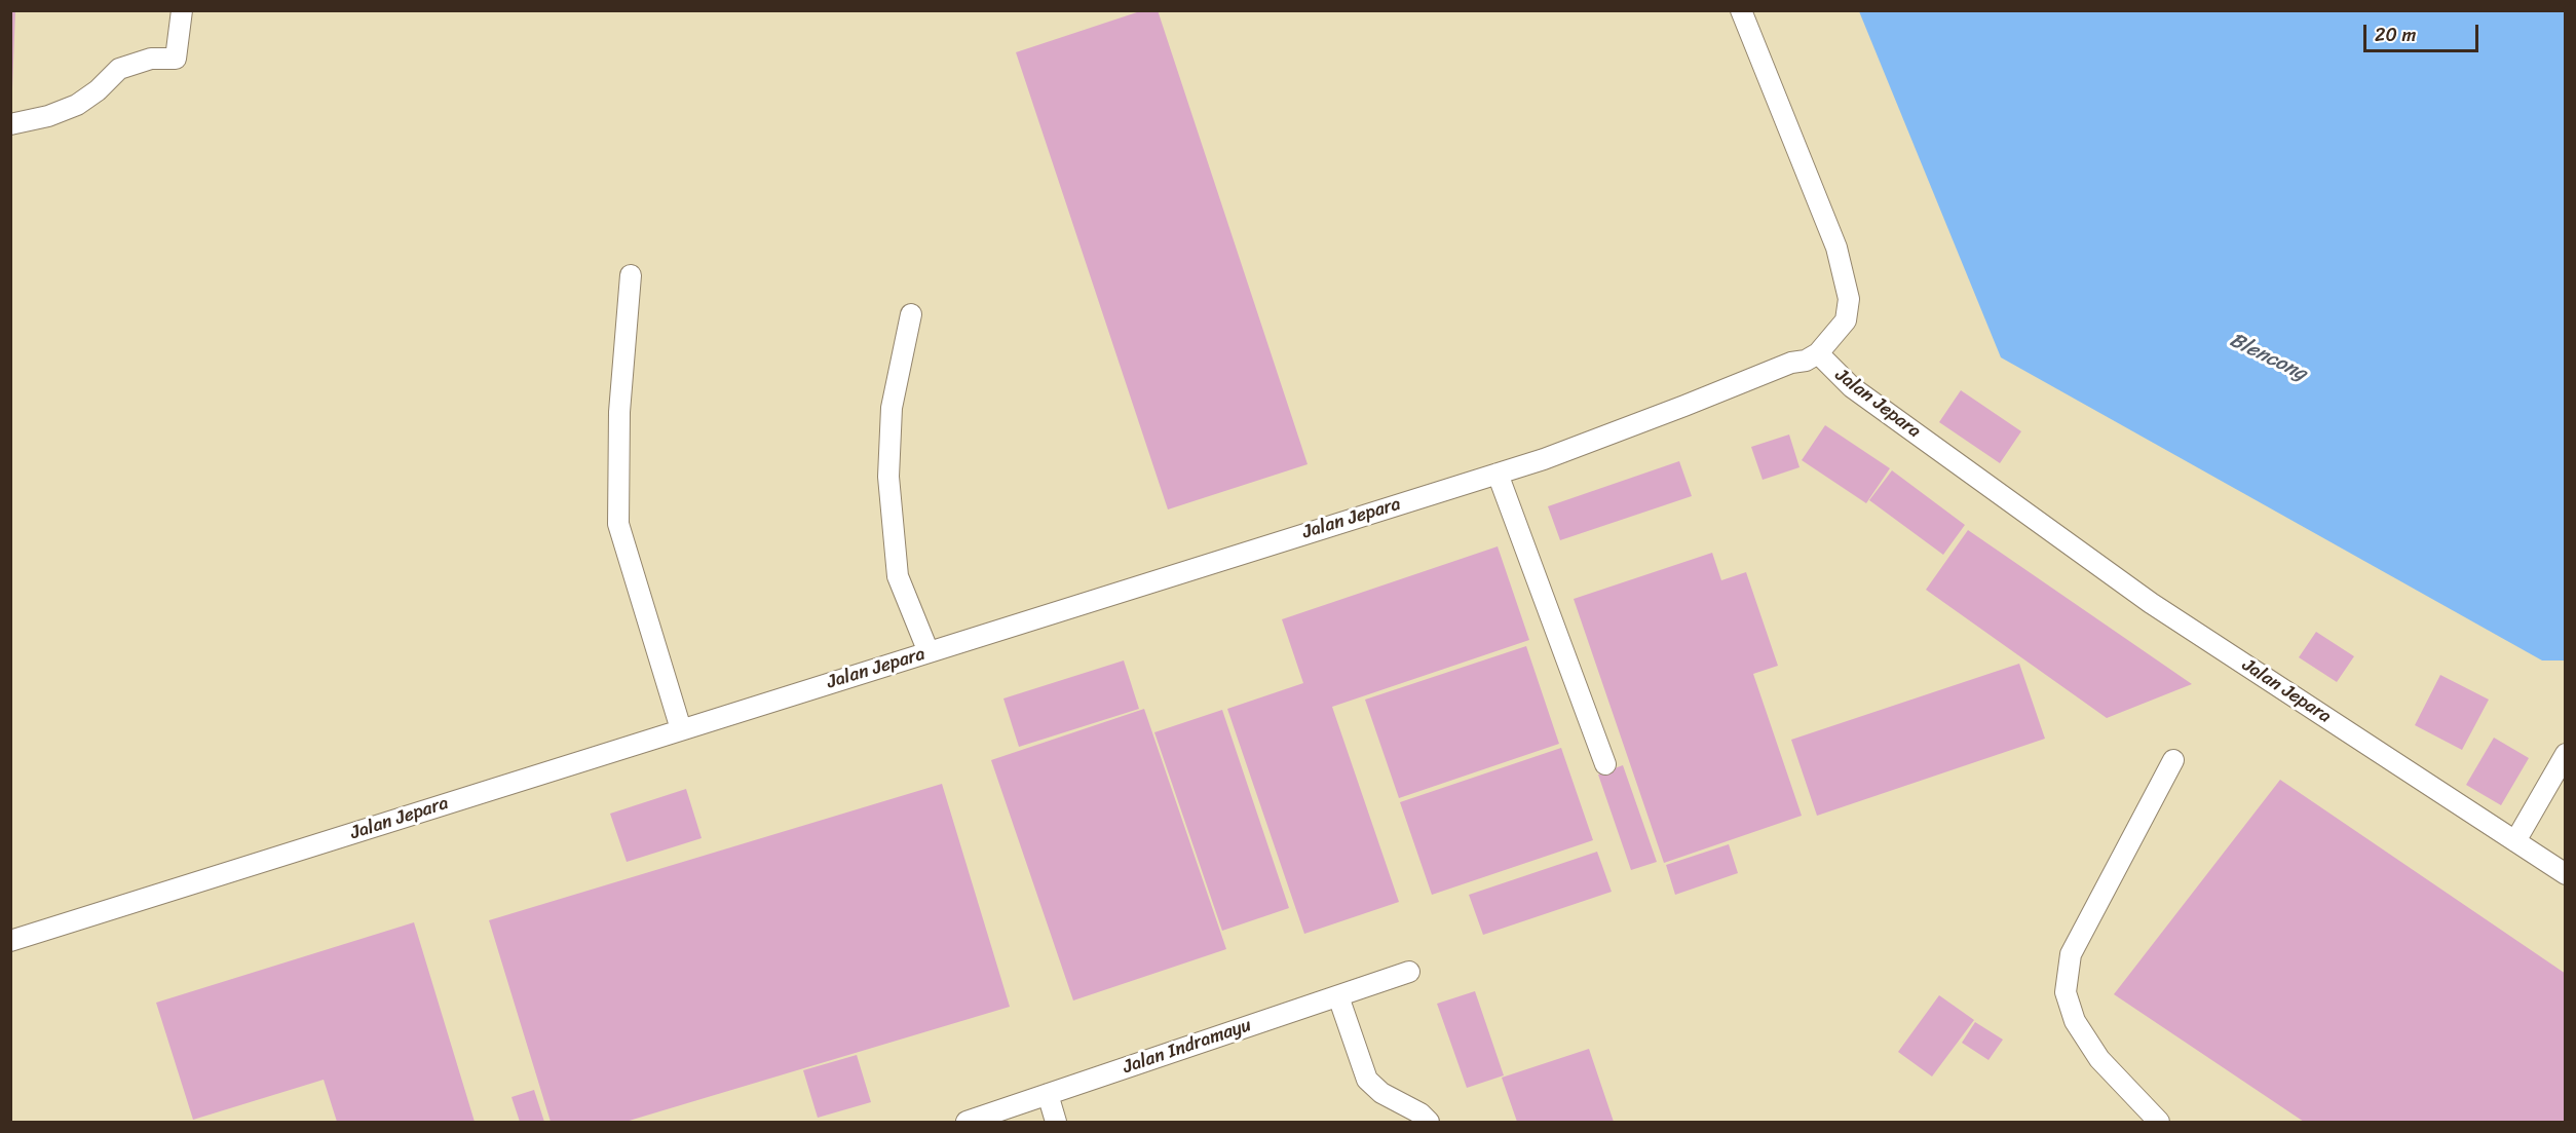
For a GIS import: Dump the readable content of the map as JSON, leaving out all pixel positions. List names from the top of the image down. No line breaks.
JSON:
{"streets":{"lane":["Jalan Jepara","Jalan Indramayu"]},"water":["Blencong"],"scale_bar":"20 m"}
